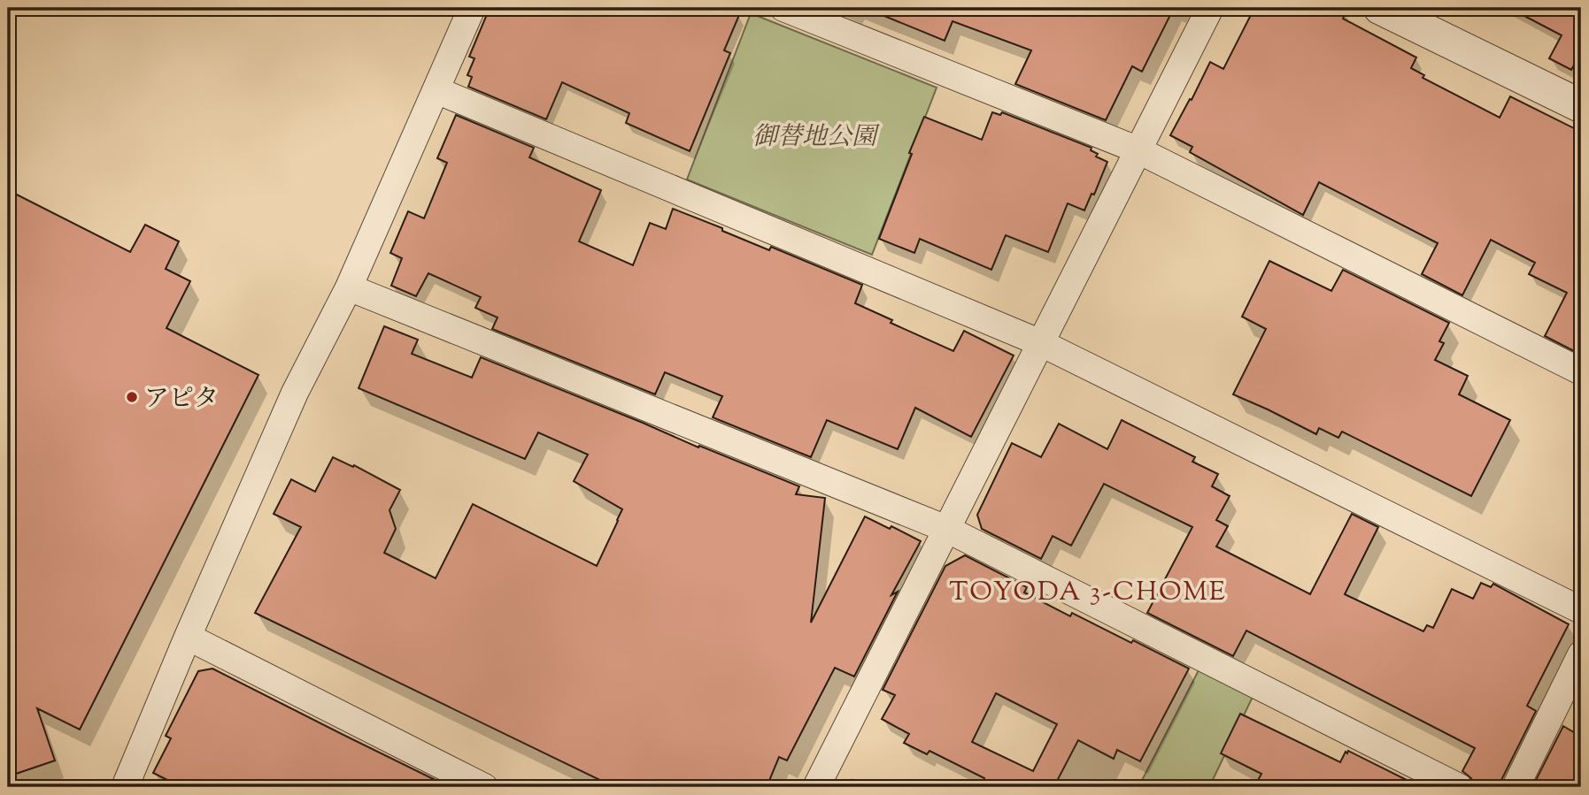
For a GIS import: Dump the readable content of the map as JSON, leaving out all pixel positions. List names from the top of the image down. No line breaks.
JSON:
{"districts":["TOYODA 3-CHOME"],"parks":["御替地公園"],"places":["アピタ"]}
